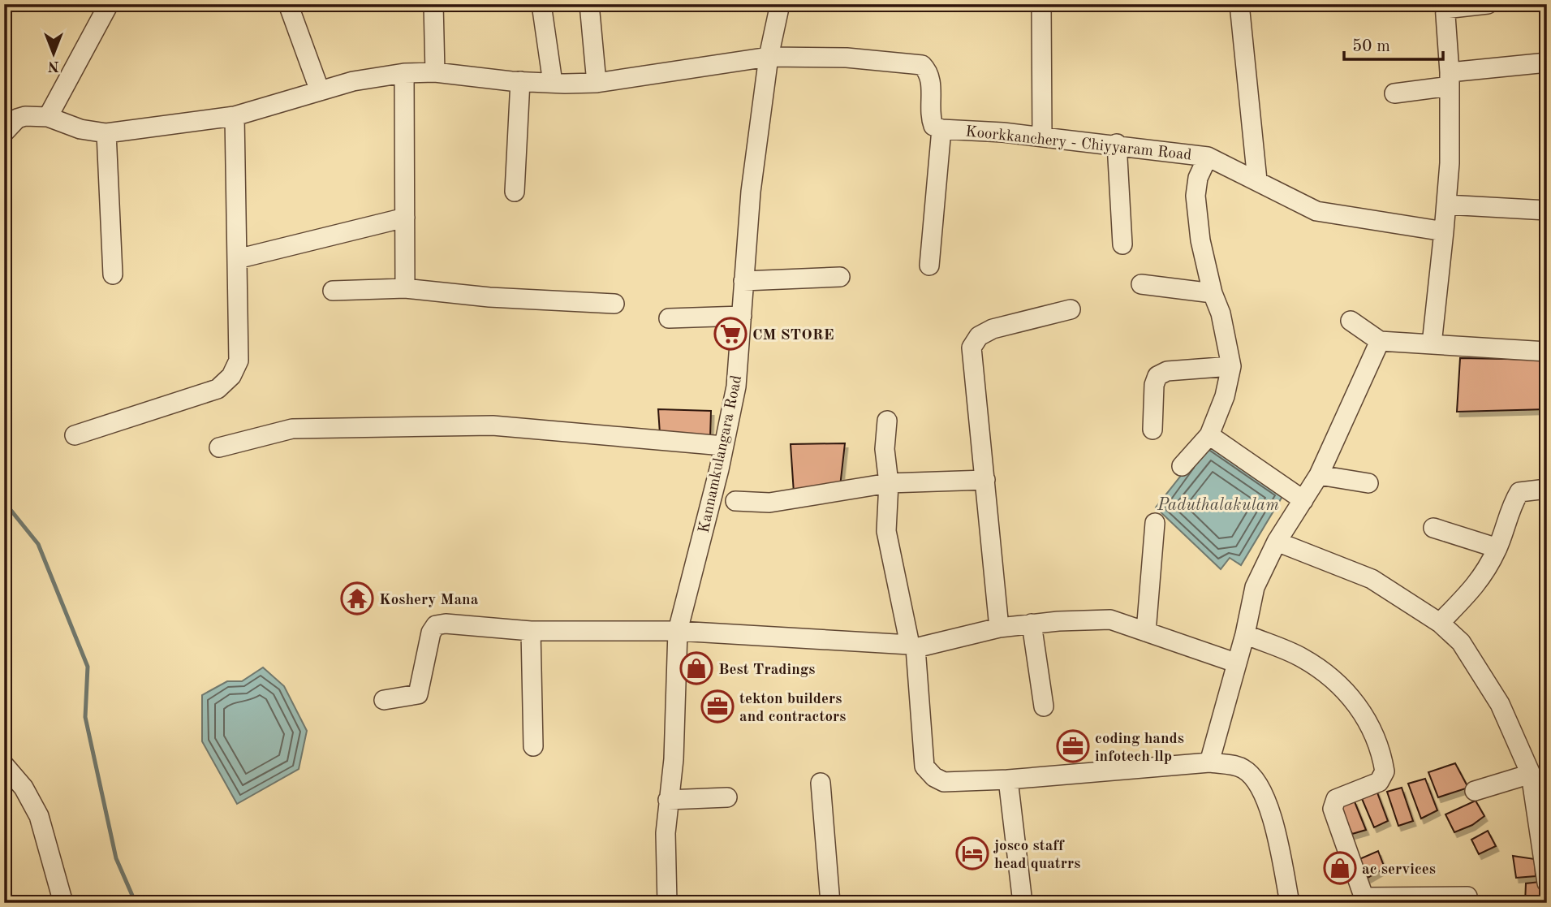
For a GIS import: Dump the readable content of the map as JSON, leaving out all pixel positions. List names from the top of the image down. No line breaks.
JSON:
{"streets":{"street":["Koorkkanchery - Chiyyaram Road","Kannamkulangara Road"]},"water":["Paduthalakulam"],"places":{"supermarket":["CM STORE"],"temple":["Koshery Mana"],"shop":["Best Tradings","ac services"],"office":["tekton builders and contractors","coding hands infotech llp"],"hotel":["josco staff head quatrrs"]},"scale_bar":"50 m","north":"bottom"}
